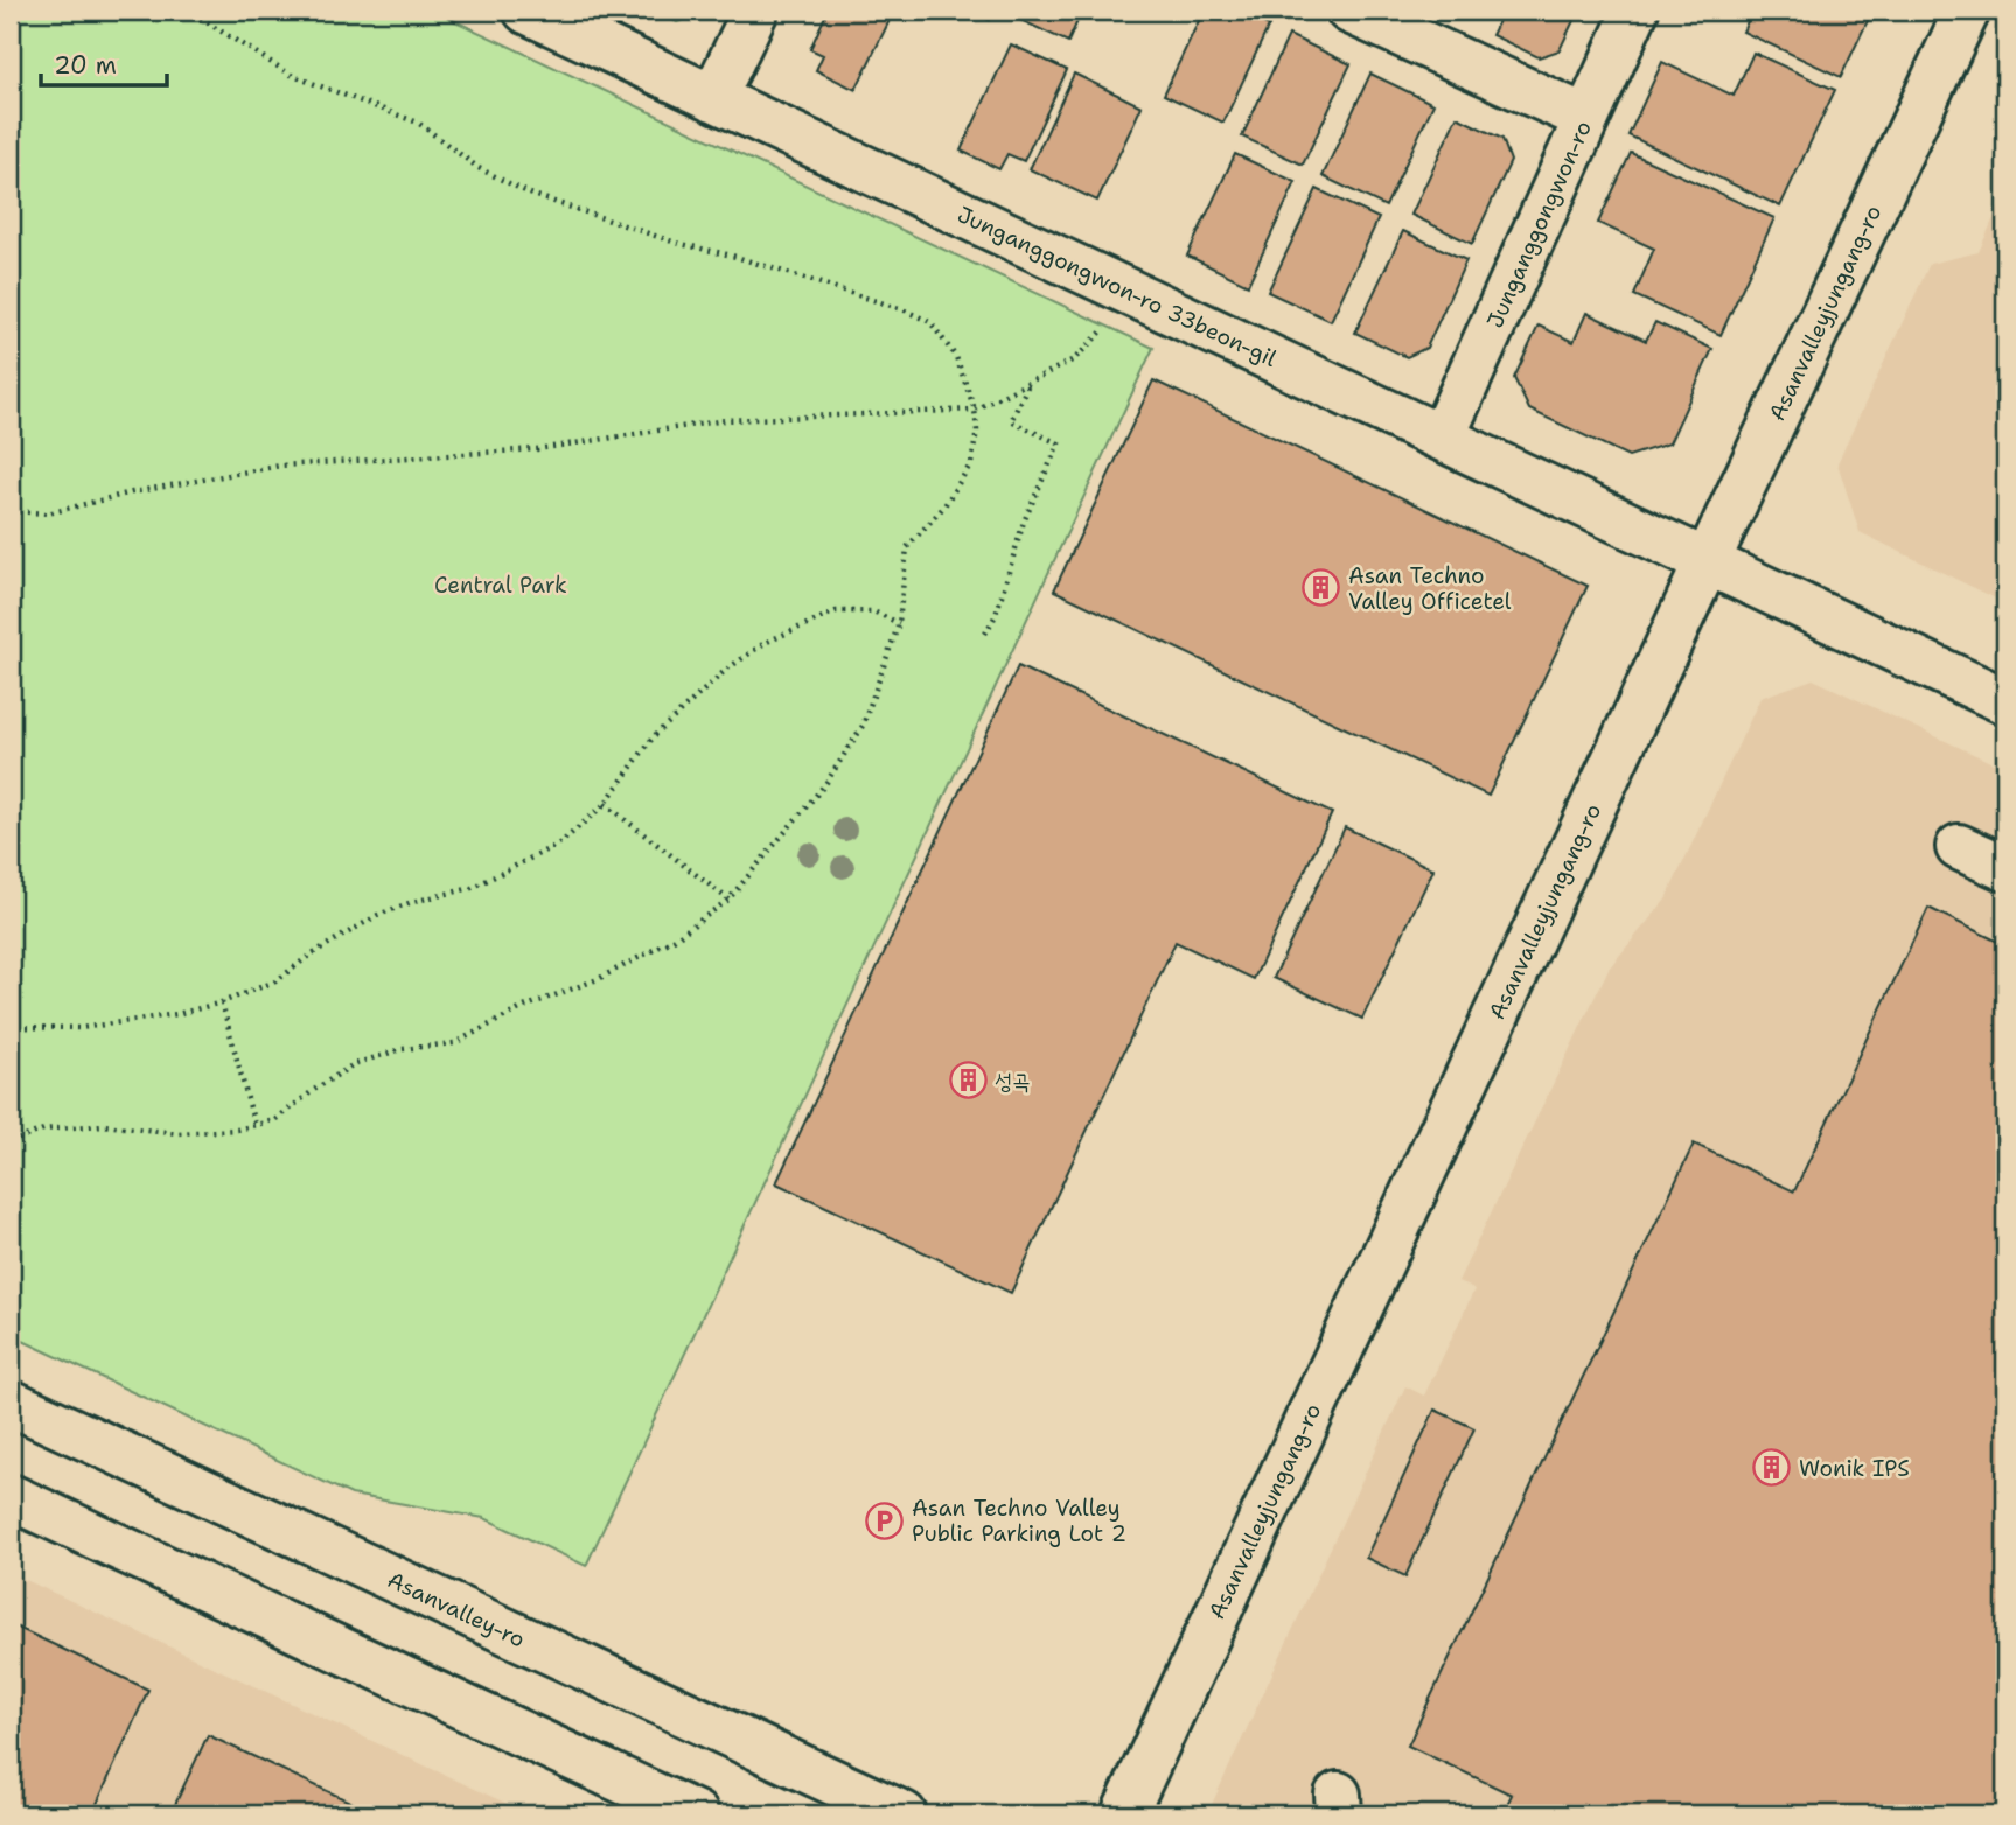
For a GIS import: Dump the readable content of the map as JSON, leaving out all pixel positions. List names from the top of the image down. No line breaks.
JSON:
{"streets":{"street":["Junganggongwon-ro","Junganggongwon-ro 33beon-gil","Asanvalleyjungang-ro","Asanvalley-ro"]},"crossings":[["Junganggongwon-ro","Junganggongwon-ro 33beon-gil"],["Junganggongwon-ro 33beon-gil","Asanvalleyjungang-ro"]],"parks":["Central Park"],"places":{"building":["Asan Techno Valley Officetel","성곡","Wonik IPS"],"parking":["Asan Techno Valley Public Parking Lot 2"]},"scale_bar":"20 m"}
